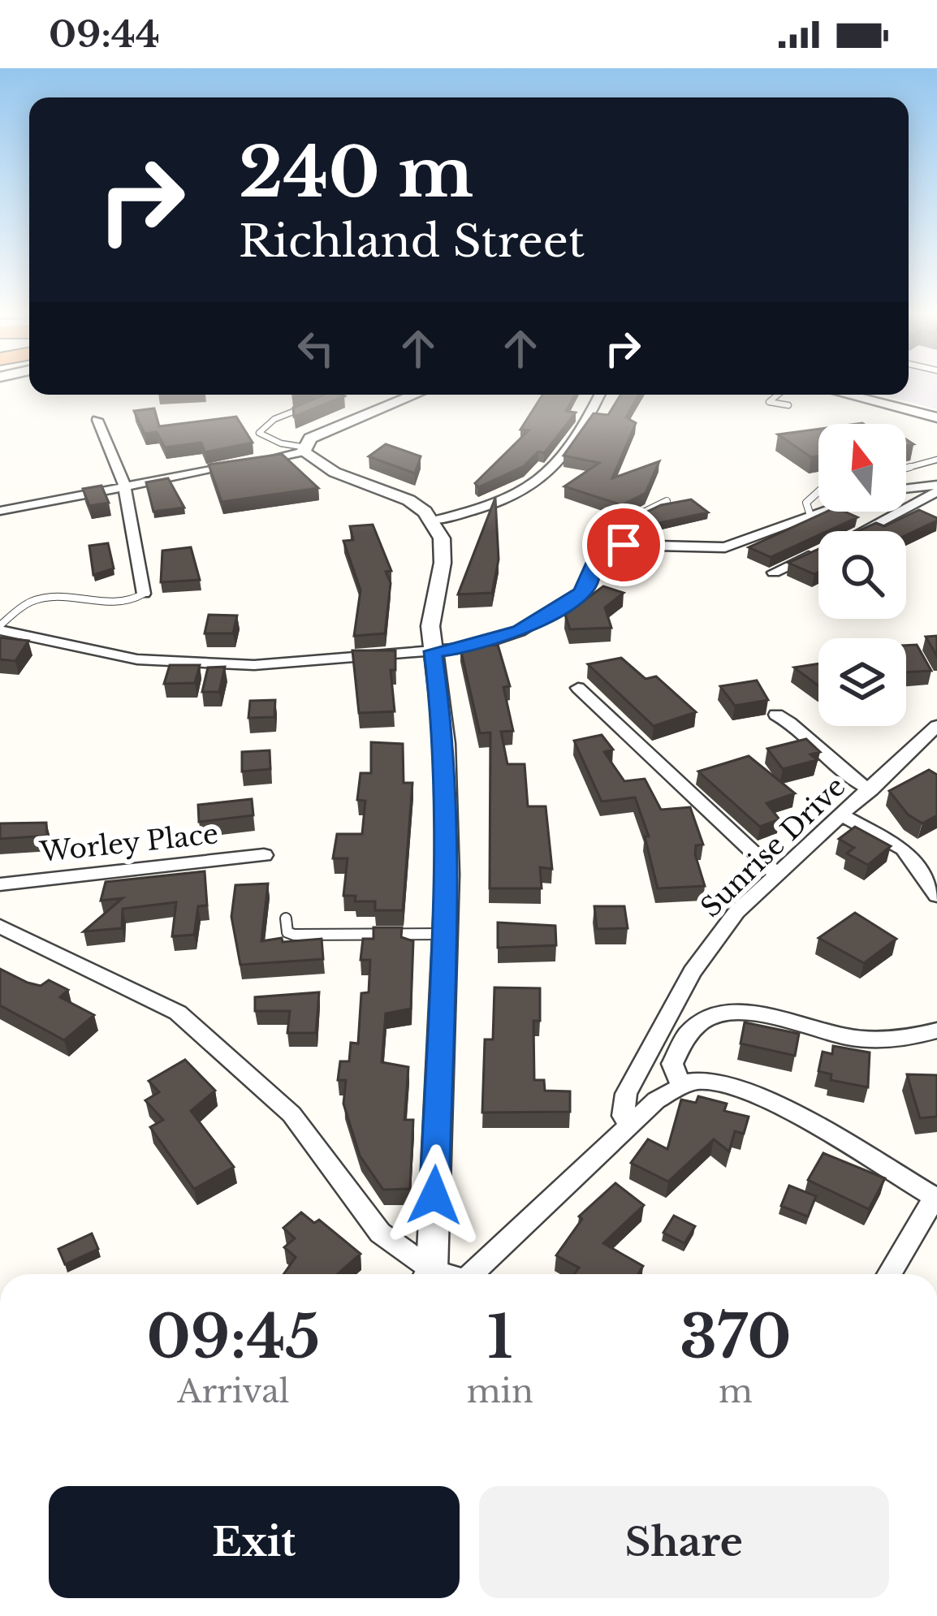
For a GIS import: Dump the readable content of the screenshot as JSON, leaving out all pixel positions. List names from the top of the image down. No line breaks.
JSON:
{"streets":{"street":["Worley Place","Sunrise Drive"]},"north":"top","page":{"status":"09:44","turn":["240 m","Richland Street"],"eta":["09:45","Arrival","1","min","370","m"],"buttons":["Exit","Share"]}}
